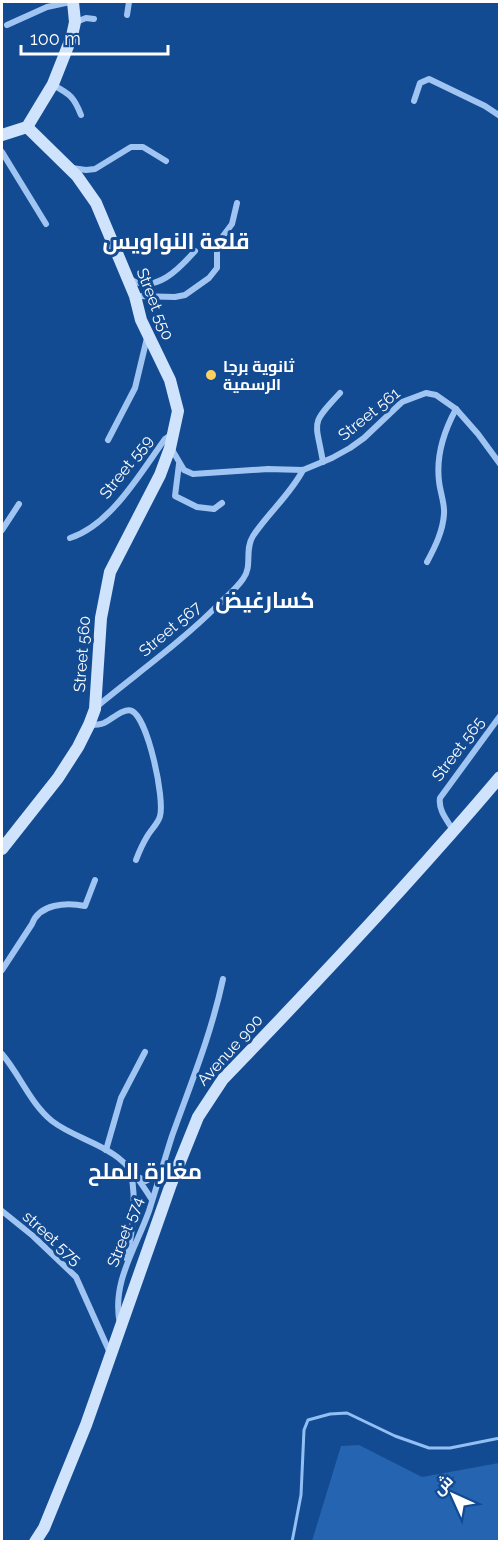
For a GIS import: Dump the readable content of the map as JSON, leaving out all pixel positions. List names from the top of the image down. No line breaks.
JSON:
{"streets":{"main road":["Street 550","Street 560","Avenue 900"],"street":["Street 561","Street 559","Street 567","Street 565","Street 574","street 575"]},"crossings":[["Street 550","Street 559"],["Street 550","Street 560"],["Street 561","Street 567"],["Street 567","Street 560"],["Street 565","Avenue 900"],["Avenue 900","Street 574"],["Avenue 900","street 575"]],"districts":["قلعة النواويس","كسارغيض","مغارة الملح"],"places":["ثانوية برجا الرسمية"],"scale_bar":"100 m","north":"top left"}
